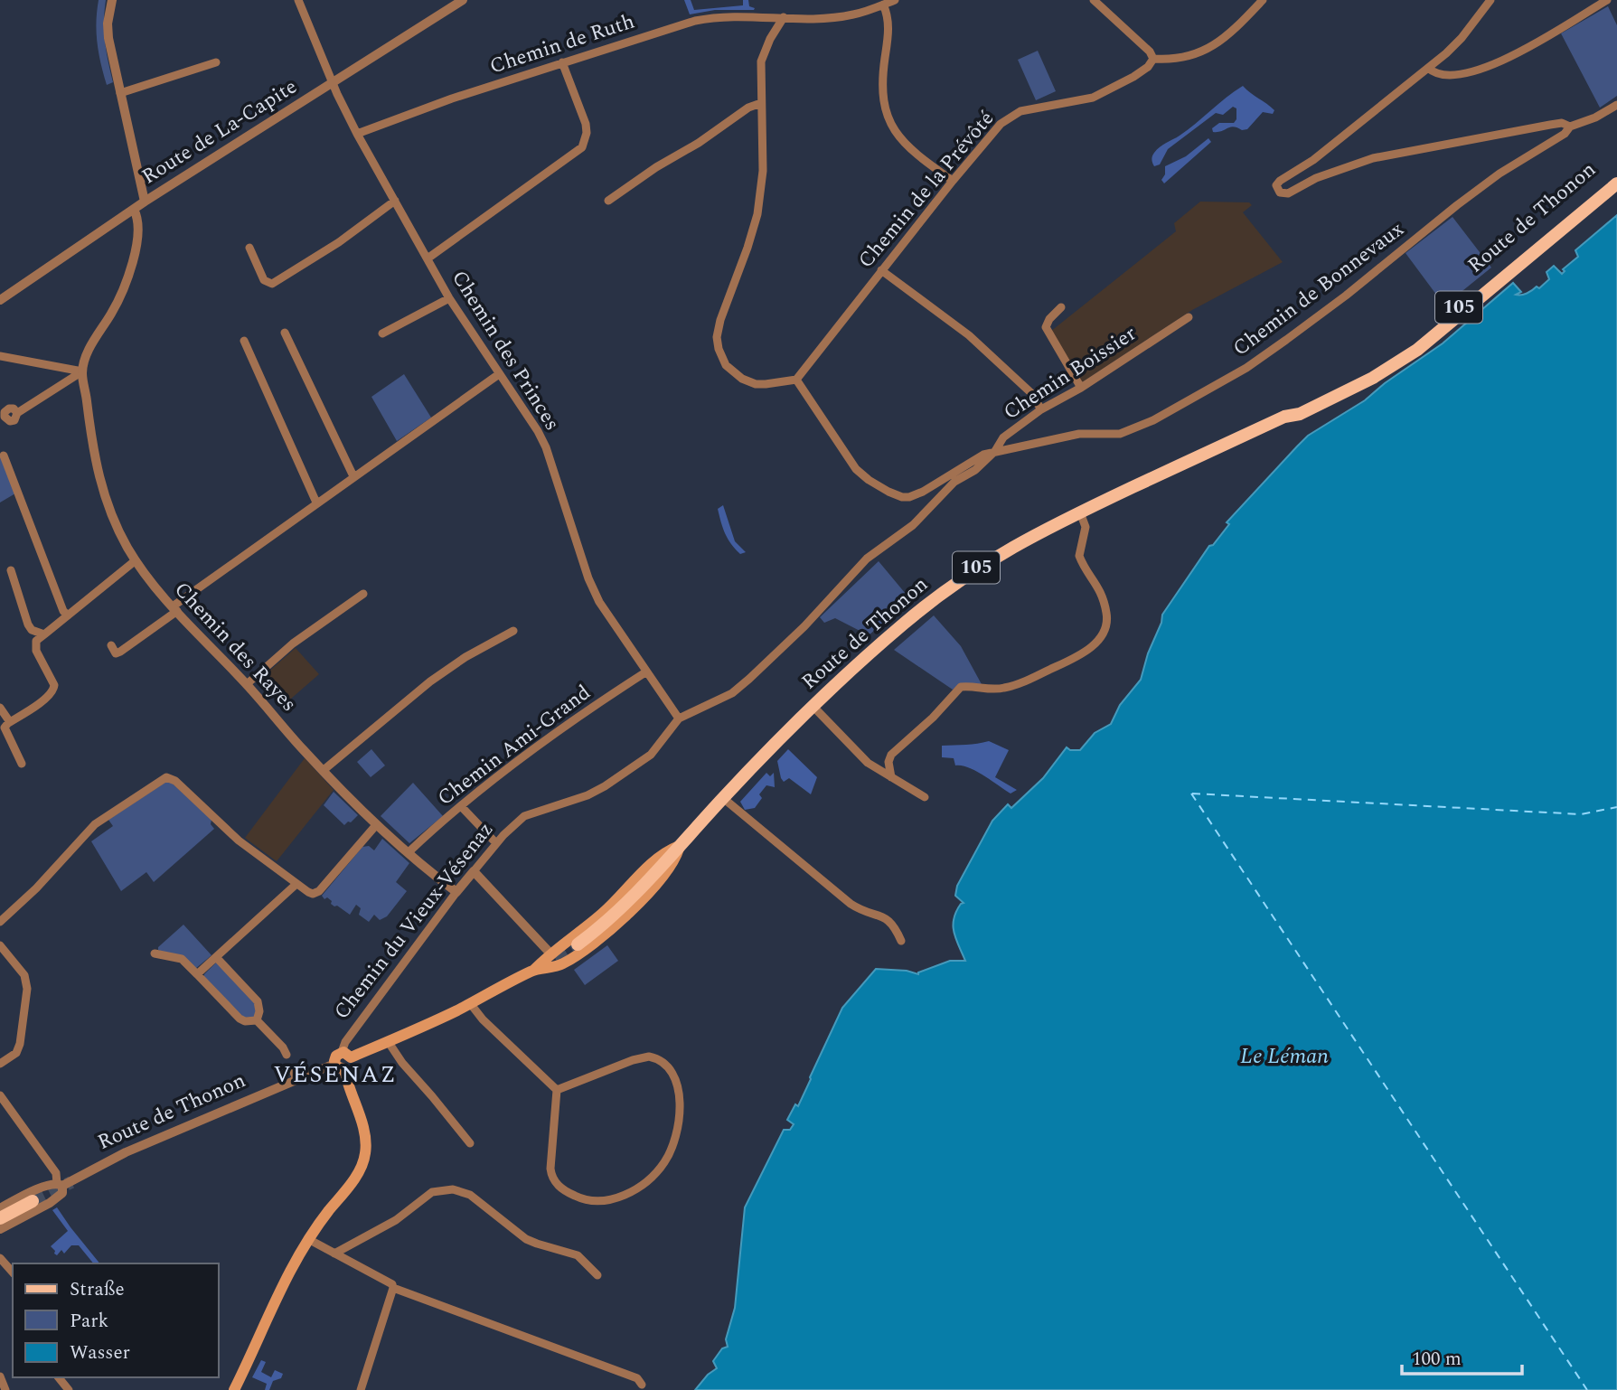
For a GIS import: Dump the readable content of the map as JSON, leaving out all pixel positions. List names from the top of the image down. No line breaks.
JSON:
{"streets":{"main road":["Route de Thonon","105"],"street":["Chemin de Ruth","Route de La-Capite","Chemin de la Prévôté","Chemin de Bonnevaux","Chemin des Princes","Chemin Boissier","Chemin des Rayes","Chemin Ami-Grand","Chemin du Vieux-Vésenaz"]},"crossings":[["Chemin de Ruth","Chemin des Princes"],["Route de La-Capite","Chemin des Princes"],["Chemin de la Prévôté","Chemin Boissier"],["Route de Thonon","105"],["Route de Thonon","Chemin du Vieux-Vésenaz"],["Chemin de Bonnevaux","Chemin Boissier"],["Chemin des Princes","Chemin Ami-Grand"],["Chemin des Princes","Chemin du Vieux-Vésenaz"],["Chemin des Rayes","Chemin Ami-Grand"],["Chemin des Rayes","Chemin du Vieux-Vésenaz"]],"districts":["VÉSENAZ"],"water":["Le Léman"],"legend":["Straße","Park","Wasser"],"scale_bar":"100 m"}
